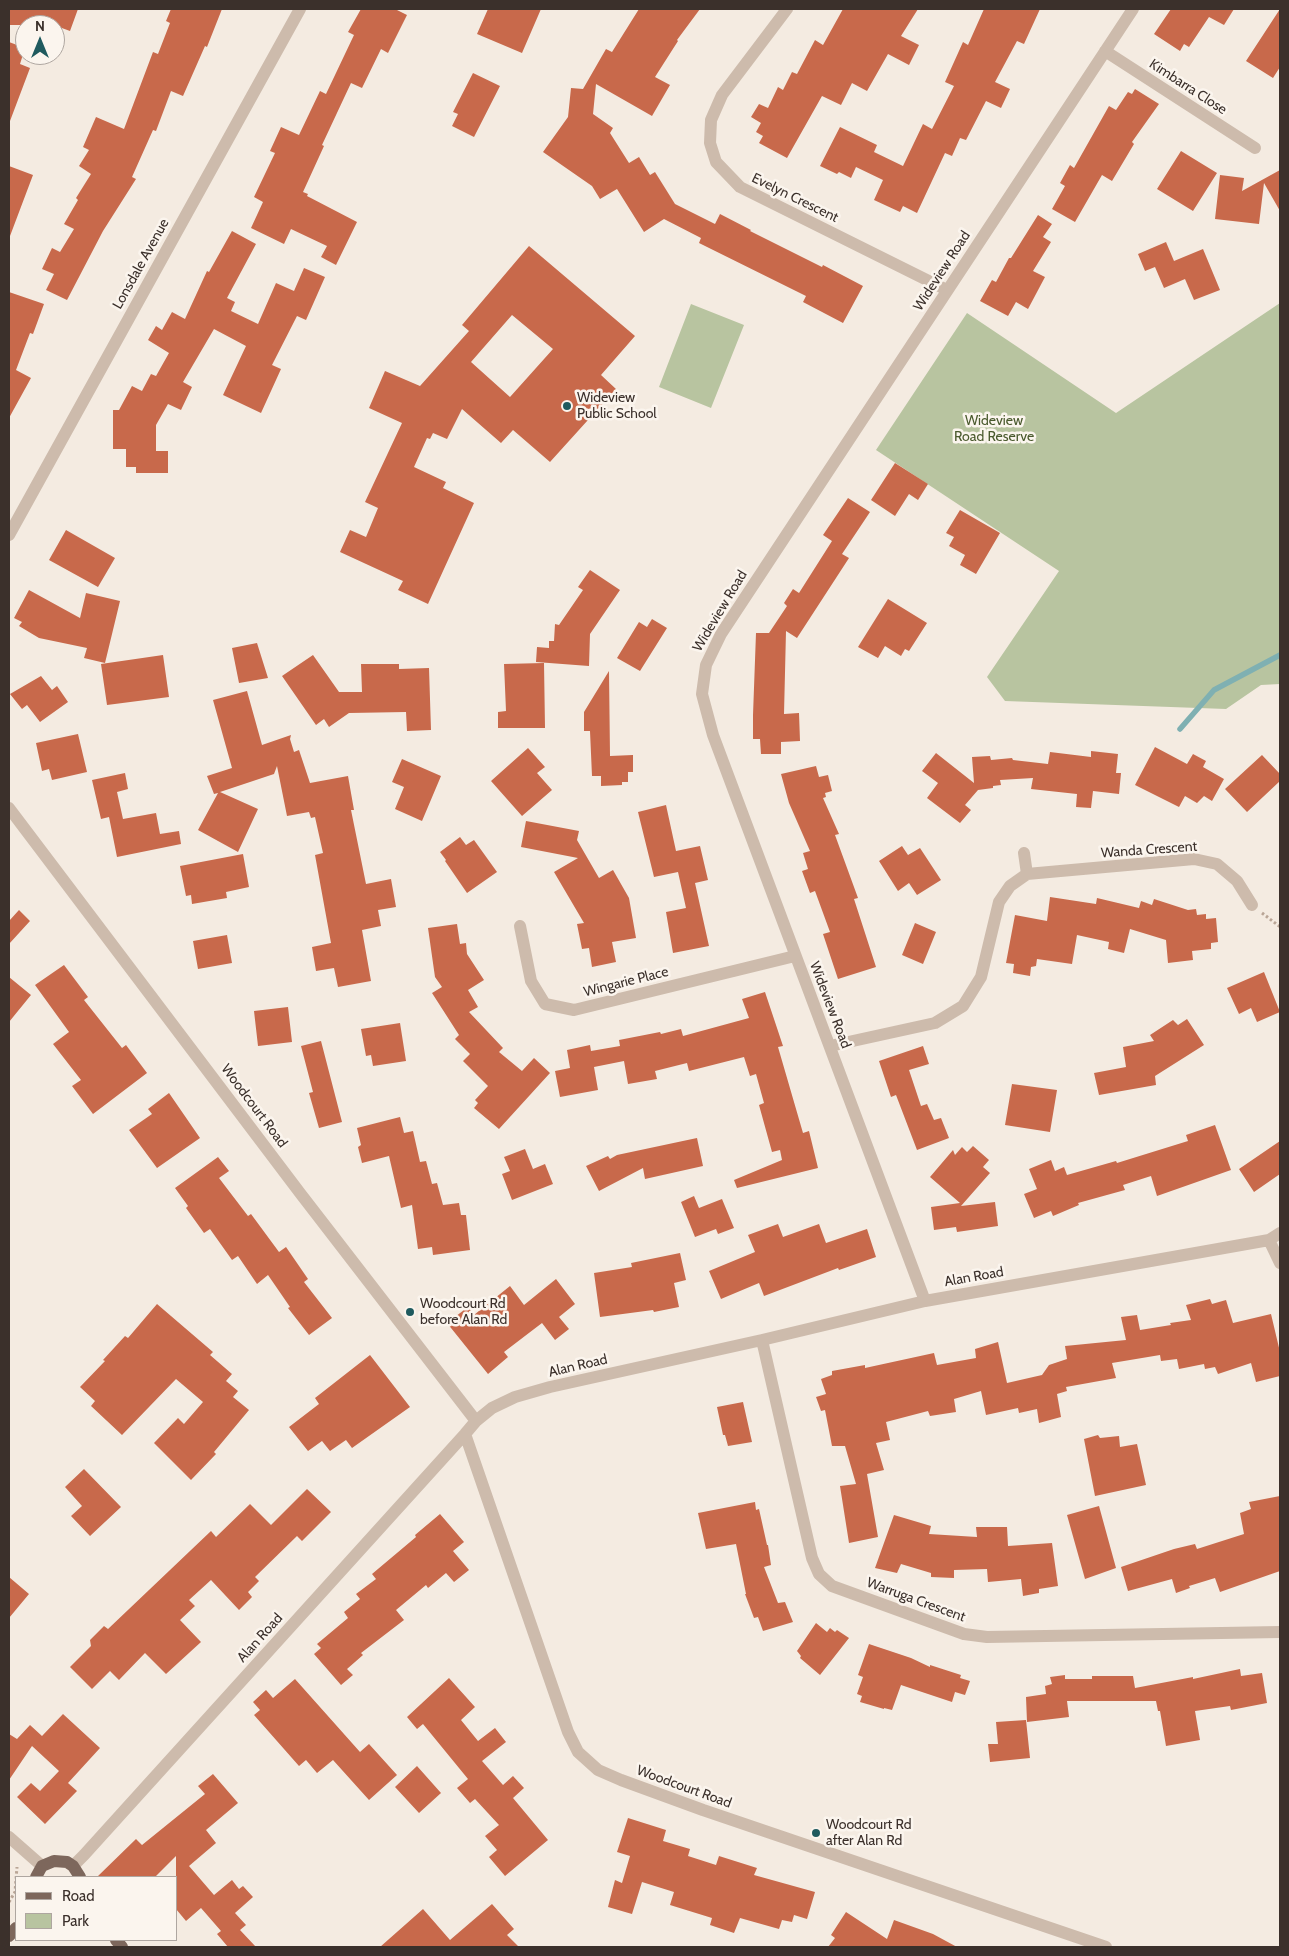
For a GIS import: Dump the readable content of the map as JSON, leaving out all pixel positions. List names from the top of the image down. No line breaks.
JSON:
{"streets":{"street":["Kimbarra Close","Evelyn Crescent","Lonsdale Avenue","Wideview Road","Wanda Crescent","Wingarie Place","Woodcourt Road","Alan Road","Warruga Crescent"]},"crossings":[["Kimbarra Close","Wideview Road"],["Evelyn Crescent","Wideview Road"],["Wideview Road","Wingarie Place"],["Wideview Road","Alan Road"],["Woodcourt Road","Alan Road"],["Alan Road","Warruga Crescent"]],"parks":["Wideview Road Reserve"],"places":["Wideview Public School","Woodcourt Rd before Alan Rd","Woodcourt Rd after Alan Rd"],"legend":["Road","Park"],"north":"top"}
